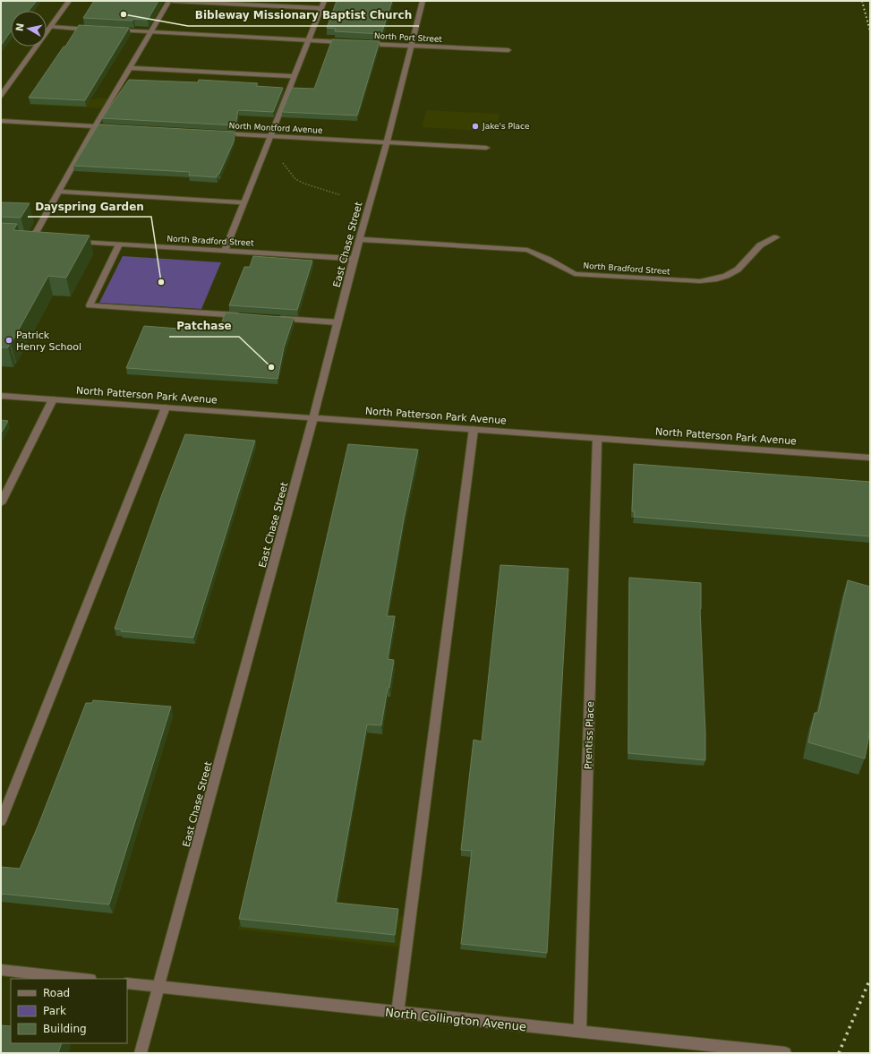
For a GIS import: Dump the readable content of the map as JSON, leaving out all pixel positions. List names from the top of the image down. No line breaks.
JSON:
{"streets":{"street":["North Port Street","North Montford Avenue","North Bradford Street","East Chase Street","North Patterson Park Avenue","Prentiss Place","North Collington Avenue"]},"crossings":[["North Port Street","East Chase Street"],["North Montford Avenue","East Chase Street"],["North Bradford Street","East Chase Street"],["East Chase Street","North Patterson Park Avenue"],["East Chase Street","North Collington Avenue"],["North Patterson Park Avenue","Prentiss Place"],["Prentiss Place","North Collington Avenue"]],"places":["Bibleway Missionary Baptist Church","Jake's Place","Dayspring Garden","Patrick Henry School","Patchase"],"legend":["Road","Park","Building"],"north":"left"}
